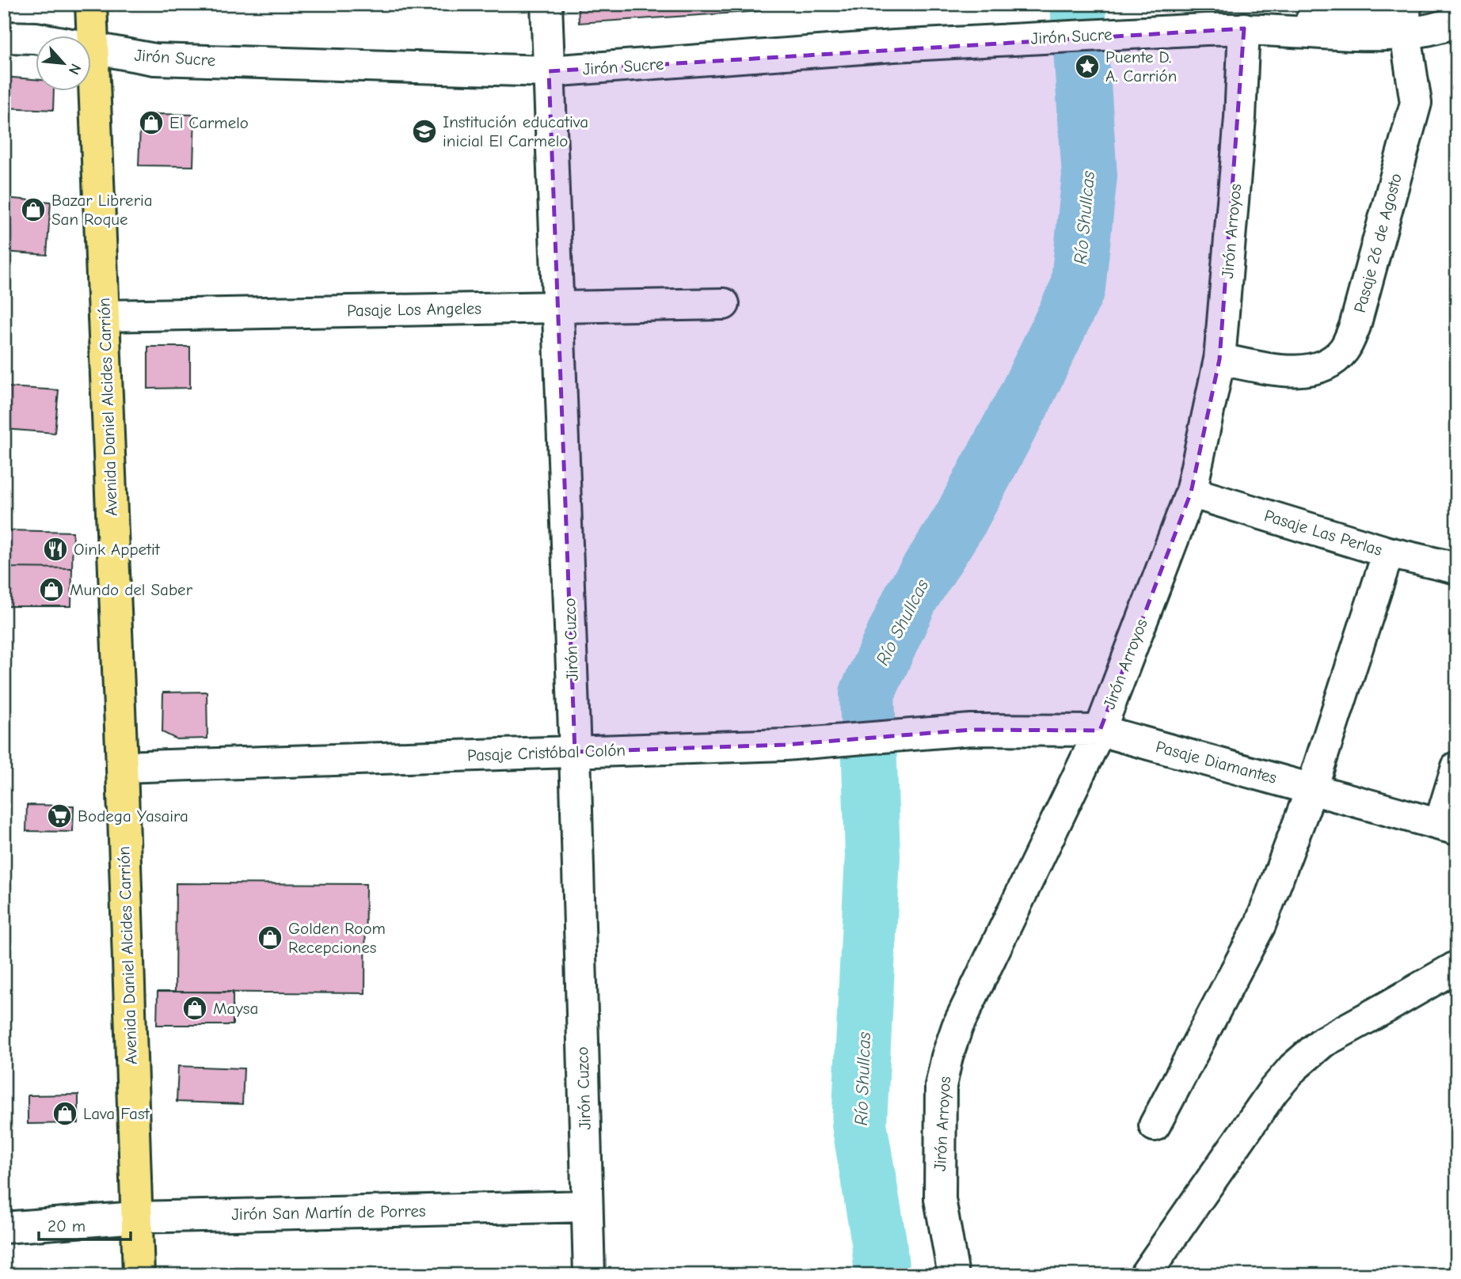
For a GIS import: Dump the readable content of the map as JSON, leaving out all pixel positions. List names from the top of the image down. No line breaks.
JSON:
{"streets":{"main road":["Avenida Daniel Alcides Carrión"],"street":["Jirón Sucre","Jirón Arroyos","Pasaje 26 de Agosto","Pasaje Los Angeles","Pasaje Las Perlas","Jirón Cuzco","Pasaje Cristóbal Colón","Pasaje Diamantes","Jirón San Martín de Porres"]},"crossings":[["Jirón Sucre","Jirón Arroyos"],["Jirón Sucre","Pasaje 26 de Agosto"],["Jirón Sucre","Avenida Daniel Alcides Carrión"],["Jirón Sucre","Jirón Cuzco"],["Jirón Arroyos","Pasaje 26 de Agosto"],["Jirón Arroyos","Pasaje Las Perlas"],["Jirón Arroyos","Pasaje Diamantes"],["Pasaje Los Angeles","Avenida Daniel Alcides Carrión"],["Pasaje Los Angeles","Jirón Cuzco"],["Avenida Daniel Alcides Carrión","Pasaje Cristóbal Colón"],["Avenida Daniel Alcides Carrión","Jirón San Martín de Porres"],["Jirón Cuzco","Pasaje Cristóbal Colón"],["Jirón Cuzco","Jirón San Martín de Porres"],["Pasaje Cristóbal Colón","Pasaje Diamantes"]],"water":["Río Shullcas"],"places":{"place":["Puente D. A. Carrión"],"shop":["El Carmelo","Bazar Libreria San Roque","Mundo del Saber","Golden Room Recepciones","Maysa","Lava Fast"],"school or university":["Institución educativa inicial El Carmelo"],"restaurant":["Oink Appetit"],"supermarket":["Bodega Yasaira"]},"scale_bar":"20 m","north":"bottom right"}
